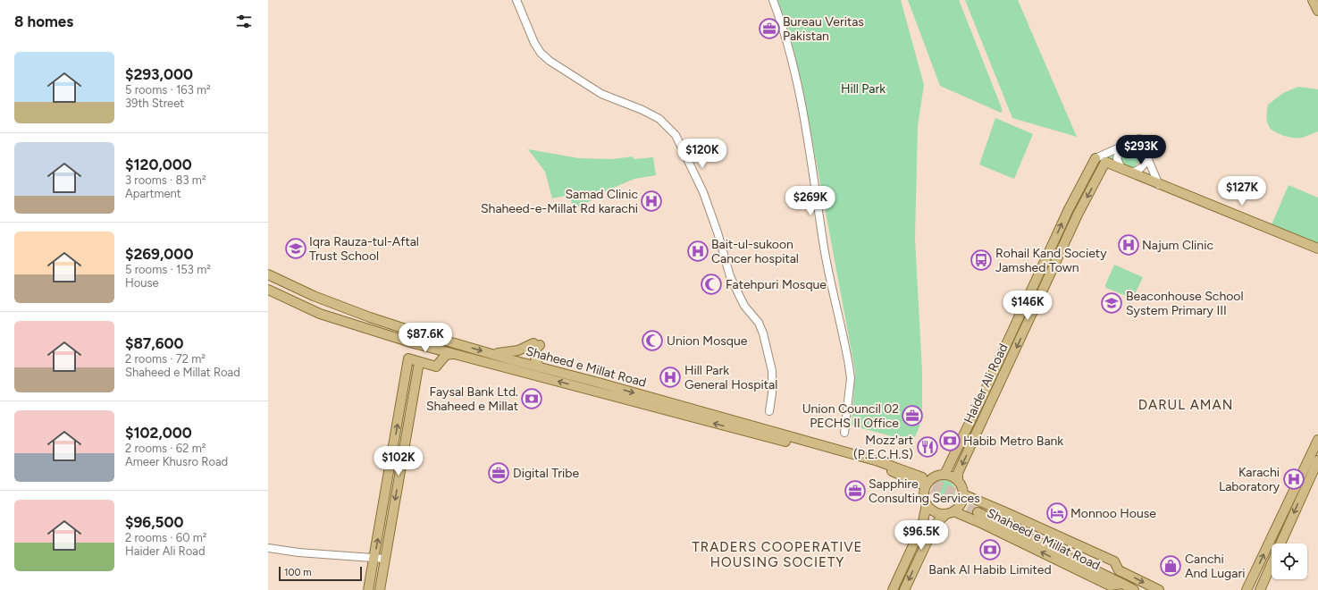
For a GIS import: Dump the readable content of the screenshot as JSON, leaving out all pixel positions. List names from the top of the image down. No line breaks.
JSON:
{"streets":{"main road":["Shaheed e Millat Road","Haider Ali Road"]},"crossings":[["Shaheed e Millat Road","Haider Ali Road"]],"districts":["DARUL AMAN","TRADERS COOPERATIVE HOUSING SOCIETY"],"parks":["Hill Park"],"places":{"office":["Bureau Veritas Pakistan","Union Council 02 PECHS II Office","Digital Tribe","Sapphire Consulting Services"],"hospital":["Samad Clinic Shaheed-e-Millat Rd karachi","Najum Clinic","Bait-ul-sukoon Cancer hospital","Hill Park General Hospital","Karachi Laboratory"],"school or university":["Iqra Rauza-tul-Aftal Trust School","Beaconhouse School System Primary III"],"bus stop":["Rohail Kand Society Jamshed Town"],"mosque":["Fatehpuri Mosque","Union Mosque"],"bank":["Faysal Bank Ltd. Shaheed e Millat","Habib Metro Bank","Bank Al Habib Limited"],"restaurant":["Mozz'art (P.E.C.H.S)"],"hotel":["Monnoo House"],"shop":["Canchi And Lugari"]},"scale_bar":"100 m","page":{"heading":"8 homes","list":[{"name":"$293,000","note":"5 rooms · 163 m² · 39th Street"},{"name":"$120,000","note":"3 rooms · 83 m² · Apartment"},{"name":"$269,000","note":"5 rooms · 153 m² · House"},{"name":"$87,600","note":"2 rooms · 72 m² · Shaheed e Millat Road"},{"name":"$102,000","note":"2 rooms · 62 m² · Ameer Khusro Road"},{"name":"$96,500","note":"2 rooms · 60 m² · Haider Ali Road"}],"price":["$293K","$120K","$127K","$269K","$146K","$87.6K","$102K","$96.5K"],"scale":"100 m"}}
